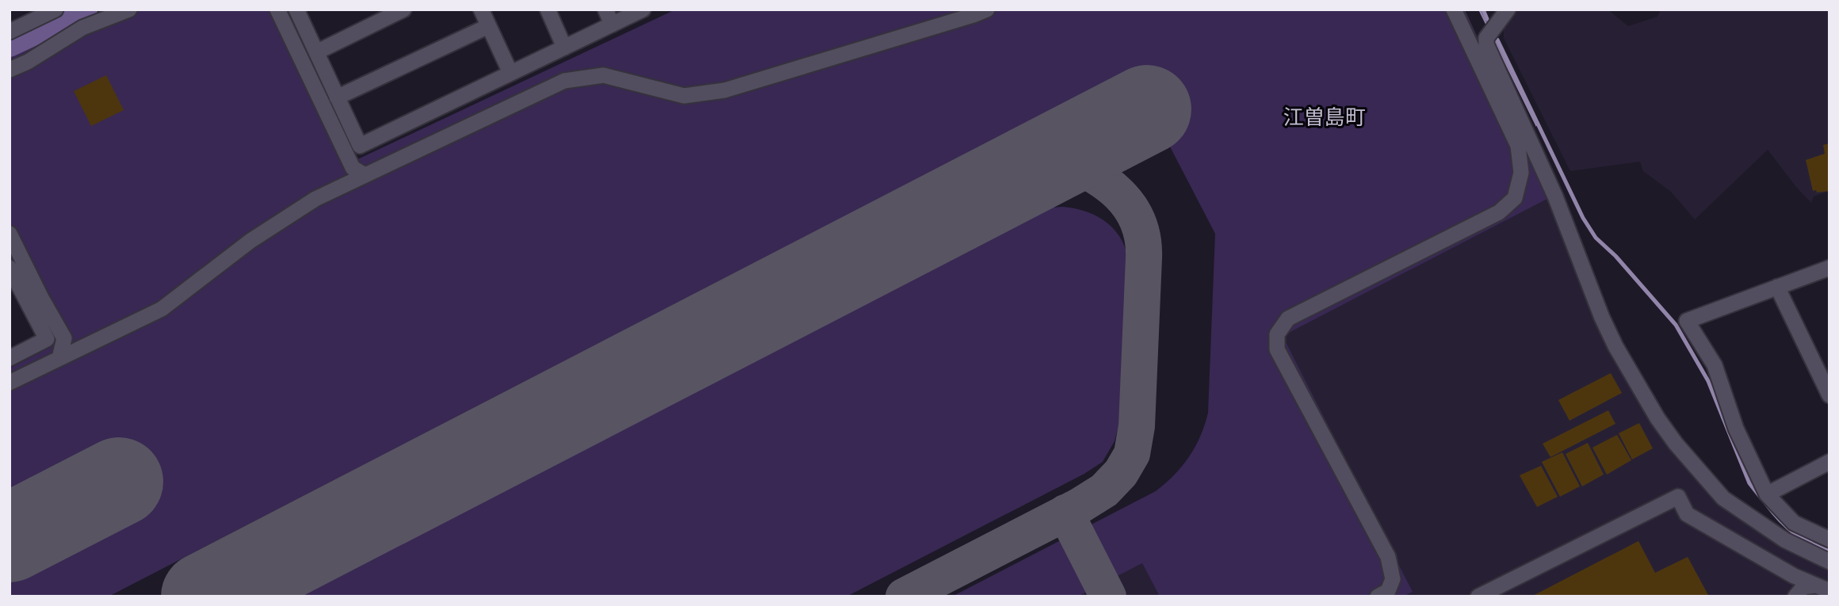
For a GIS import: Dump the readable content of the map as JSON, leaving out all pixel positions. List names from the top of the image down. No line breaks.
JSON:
{"districts":["江曽島町"]}
